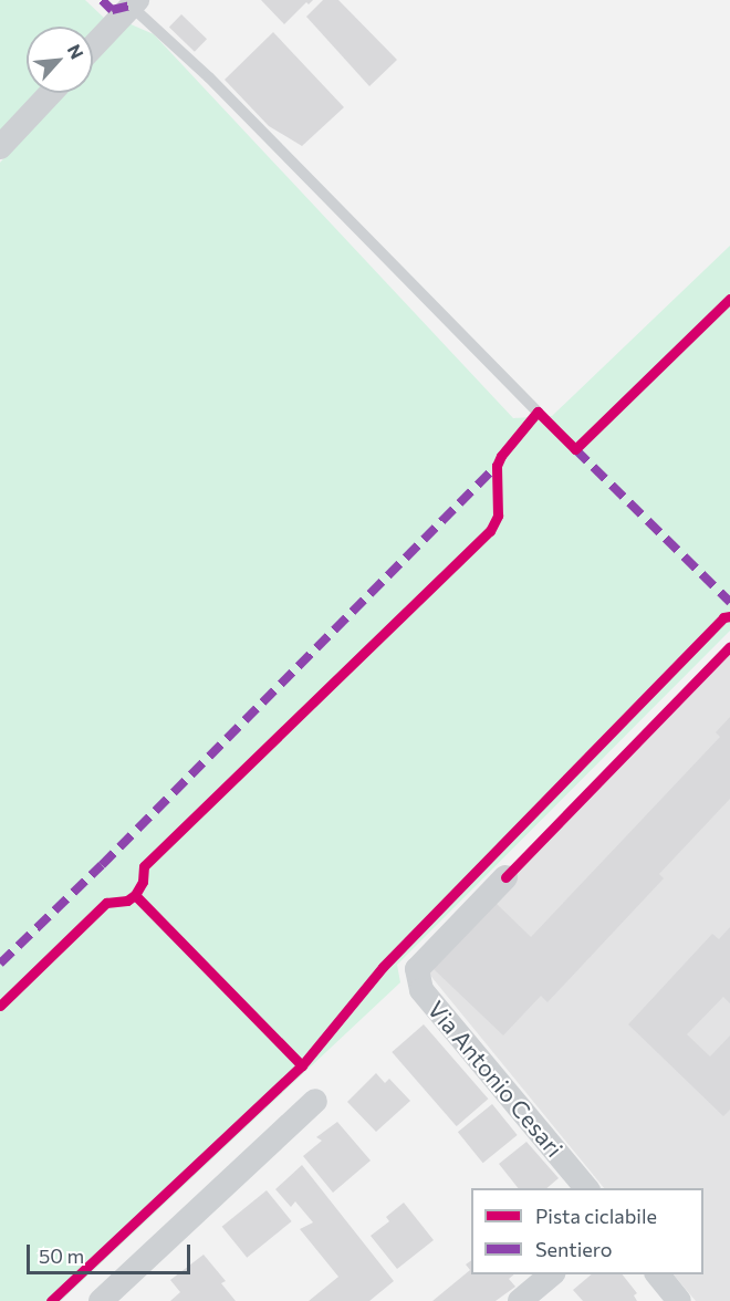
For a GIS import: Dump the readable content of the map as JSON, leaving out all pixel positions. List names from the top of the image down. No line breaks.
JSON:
{"streets":{"street":["Via Antonio Cesari"]},"legend":["Pista ciclabile","Sentiero"],"scale_bar":"50 m","north":"top right"}
